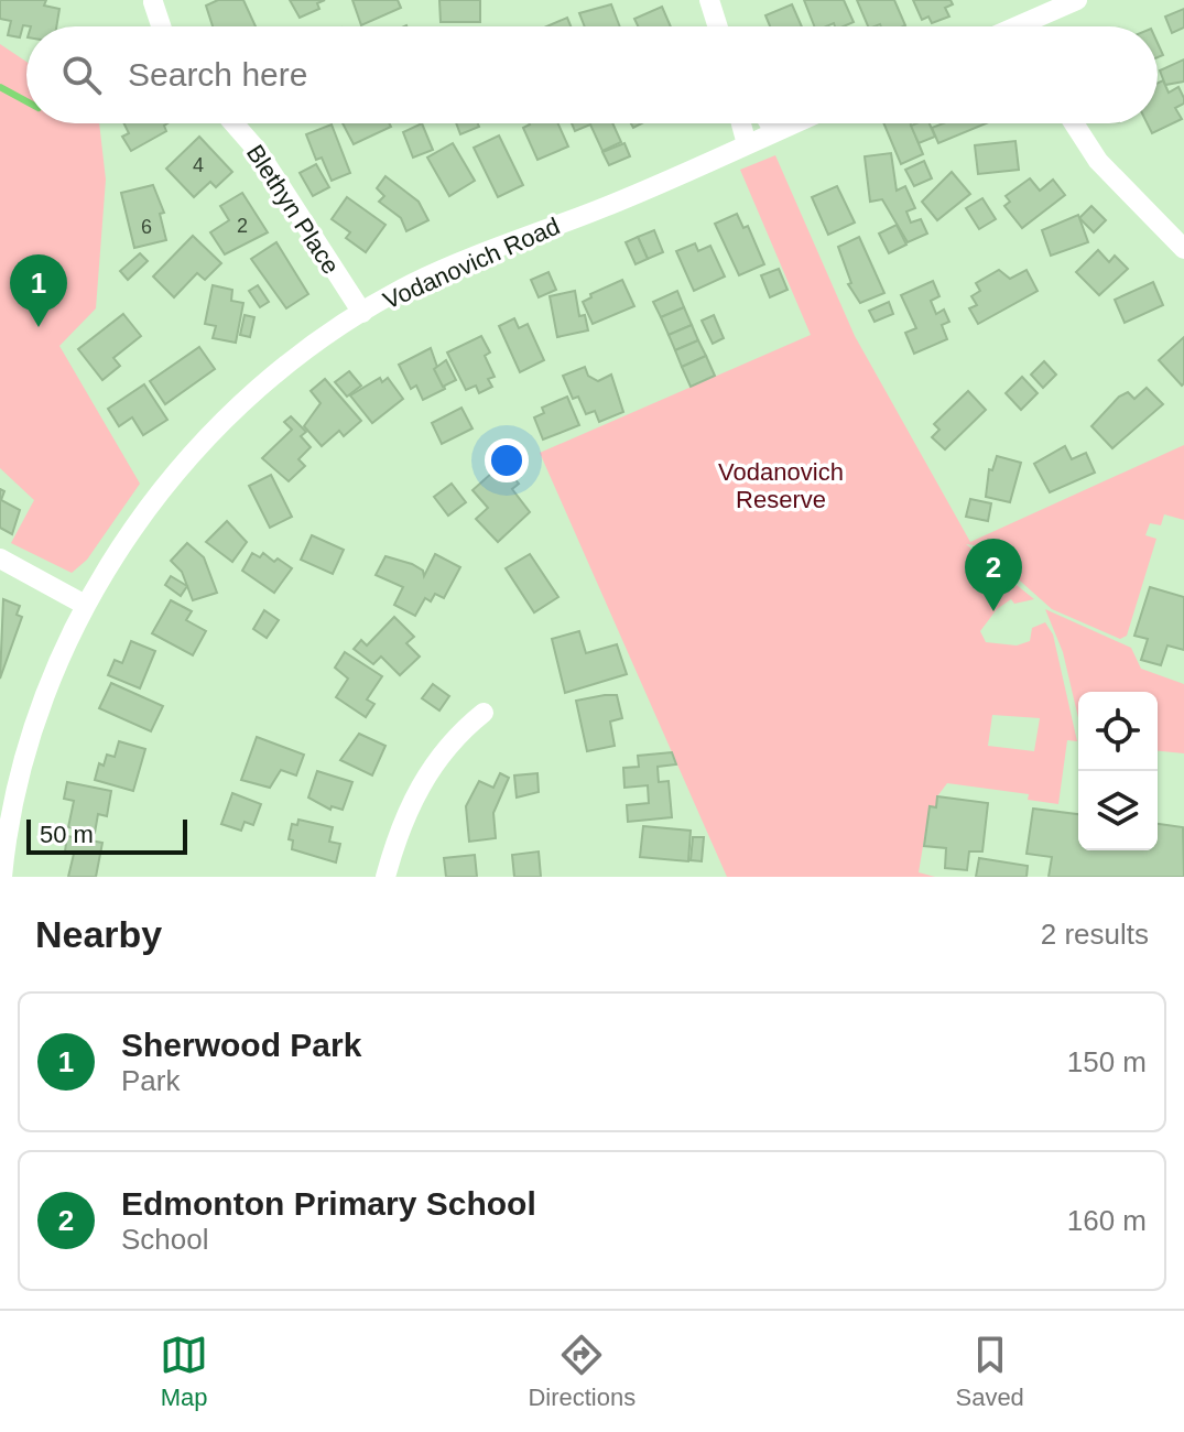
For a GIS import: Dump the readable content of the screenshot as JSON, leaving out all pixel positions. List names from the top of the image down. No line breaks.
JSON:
{"streets":{"street":["Blethyn Place","Vodanovich Road"]},"crossings":[["Blethyn Place","Vodanovich Road"]],"parks":["Vodanovich Reserve"],"house_numbers":["4","2","6"],"scale_bar":"50 m","page":{"search":"Search here","pins":["1","2"],"scale":"50 m","heading":["Nearby","2 results"],"list":[{"mark":"1","name":"Sherwood Park","note":"Park","value":"150 m"},{"mark":"2","name":"Edmonton Primary School","note":"School","value":"160 m"}],"nav":["Map","Directions","Saved"]}}
